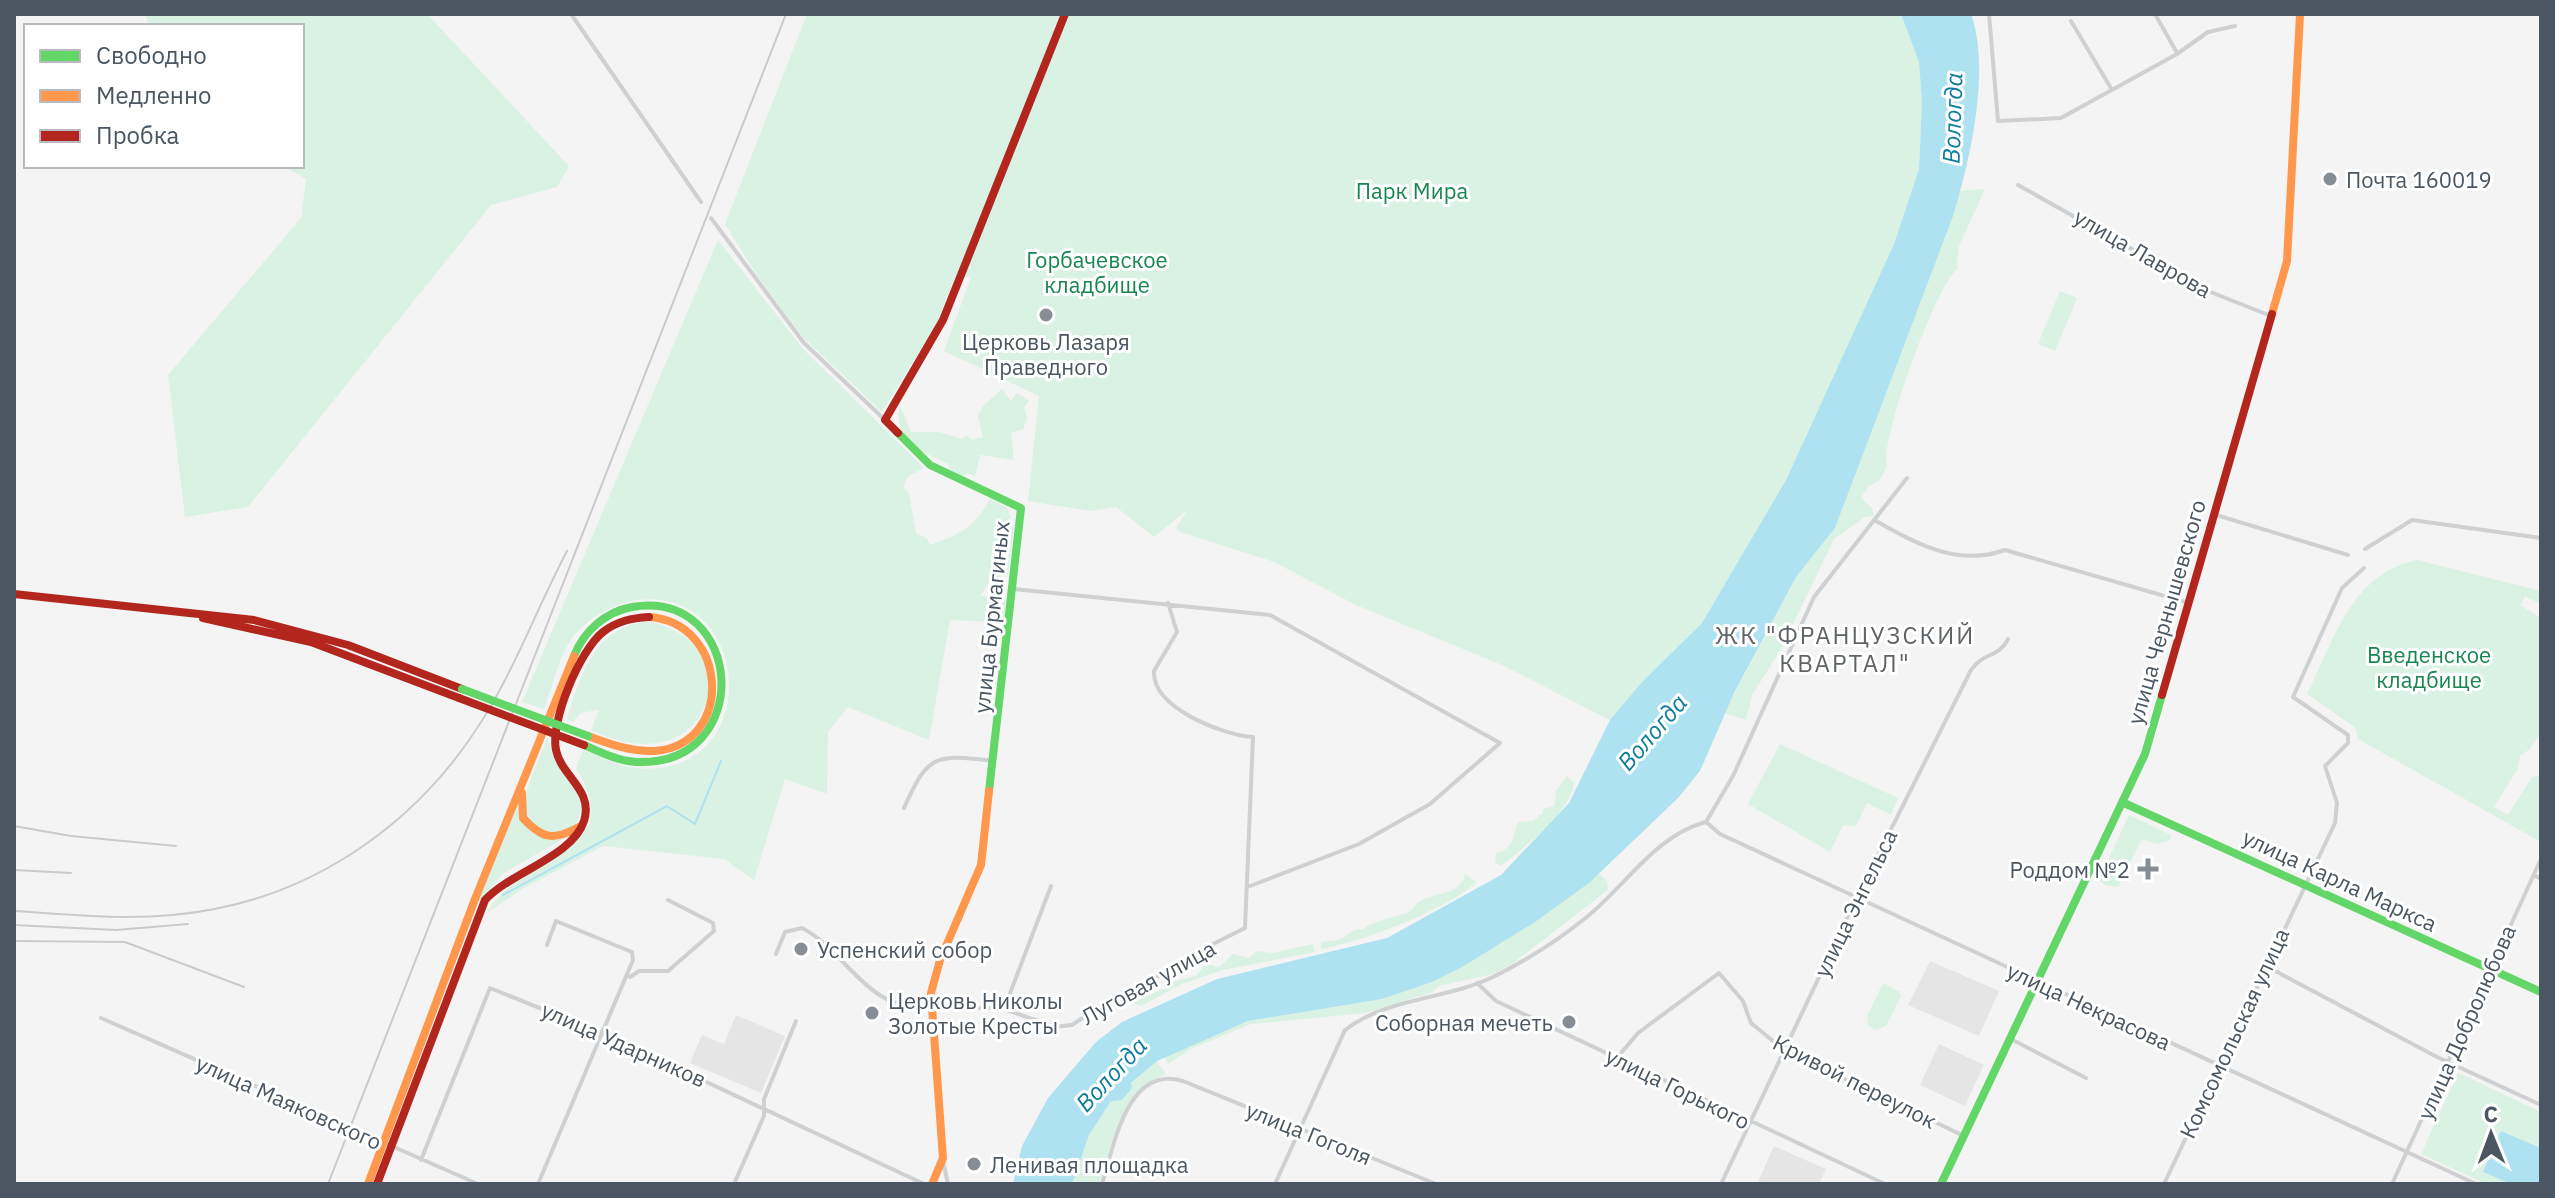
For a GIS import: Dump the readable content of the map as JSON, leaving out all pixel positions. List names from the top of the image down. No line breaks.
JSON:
{"streets":{"main road":["улица Чернышевского","улица Бурмагиных","улица Карла Маркса"],"street":["улица Лаврова","улица Энгельса","Луговая улица","улица Некрасова","улица Добролюбова","Комсомольская улица","улица Ударников","Кривой переулок","улица Горького","улица Маяковского","улица Гоголя"]},"crossings":[["улица Лаврова","улица Чернышевского"],["улица Чернышевского","улица Карла Маркса"],["улица Чернышевского","улица Некрасова"],["улица Чернышевского","Кривой переулок"],["улица Бурмагиных","Луговая улица"],["улица Карла Маркса","улица Добролюбова"],["улица Карла Маркса","Комсомольская улица"],["улица Энгельса","улица Некрасова"],["улица Энгельса","Кривой переулок"],["улица Энгельса","улица Горького"],["улица Некрасова","улица Добролюбова"],["улица Некрасова","Комсомольская улица"],["улица Ударников","улица Маяковского"],["Кривой переулок","улица Горького"]],"districts":["ЖК \"ФРАНЦУЗСКИЙ КВАРТАЛ\""],"water":["Вологда"],"parks":["Парк Мира","Горбачевское кладбище","Введенское кладбище"],"places":{"other":["Почта 160019","Церковь Лазаря Праведного","Успенский собор","Церковь Николы Золотые Кресты","Соборная мечеть","Ленивая площадка"],"health":["Роддом №2"]},"legend":["Свободно","Медленно","Пробка"],"north":"top"}
